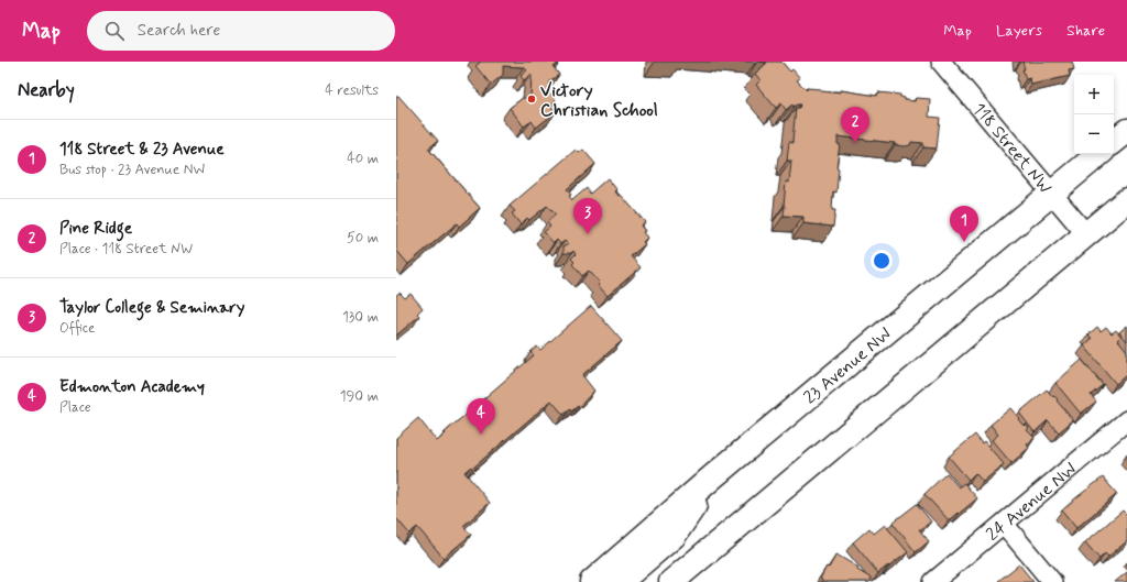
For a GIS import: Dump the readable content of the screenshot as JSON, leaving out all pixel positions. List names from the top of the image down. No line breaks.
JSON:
{"streets":{"main road":["23 Avenue NW"],"street":["118 Street NW","24 Avenue NW"]},"crossings":[["118 Street NW","23 Avenue NW"]],"places":["Victory Christian School"],"page":{"header":"Map","search":"Search here","nav":["Map","Layers","Share"],"heading":["Nearby","4 results"],"map_buttons":["+","−"],"pins":["2","3","1","4"],"list":[{"mark":"1","name":"118 Street & 23 Avenue","note":"Bus stop · 23 Avenue NW","value":"40 m"},{"mark":"2","name":"Pine Ridge","note":"Place · 118 Street NW","value":"50 m"},{"mark":"3","name":"Taylor College & Seminary","note":"Office","value":"130 m"},{"mark":"4","name":"Edmonton Academy","note":"Place","value":"190 m"}]}}
